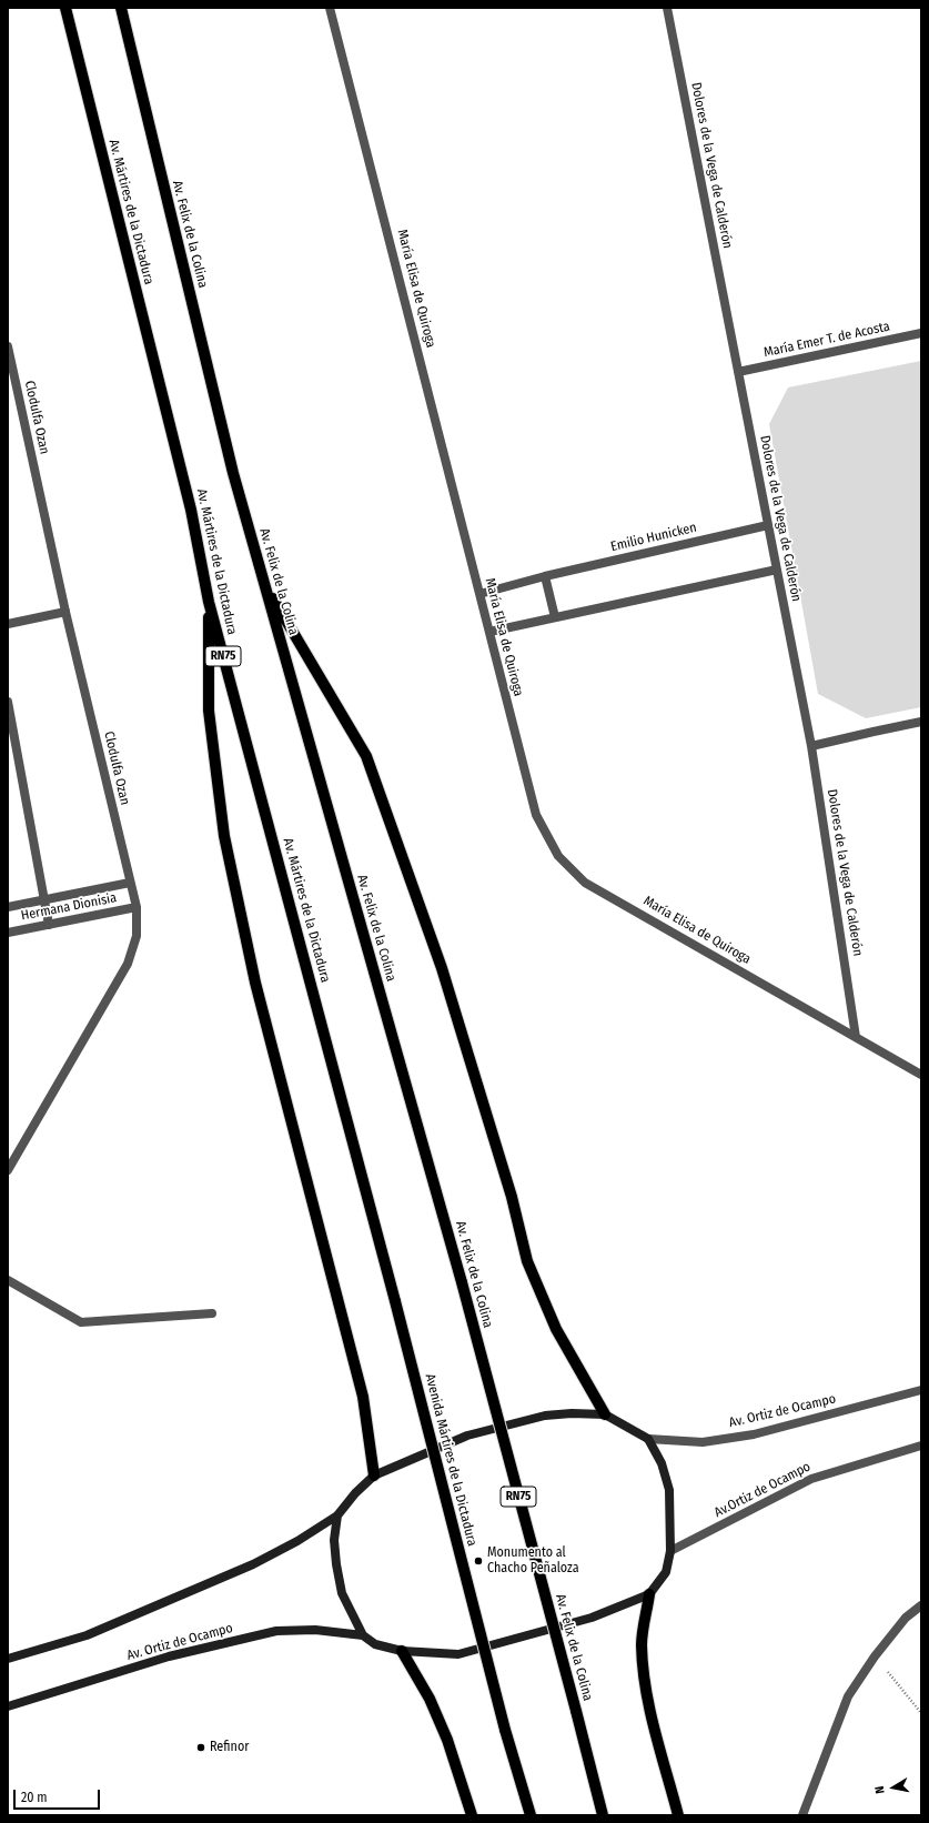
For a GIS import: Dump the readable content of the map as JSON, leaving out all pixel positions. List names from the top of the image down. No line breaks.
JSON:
{"streets":{"main road":["Av. Mártires de la Dictadura","Av. Felix de la Colina","RN75","Av. Ortiz de Ocampo","Avenida Mártires de la Dictadura"],"street":["Dolores de la Vega de Calderón","María Elisa de Quiroga","María Emer T. de Acosta","Clodulfa Ozan","Emilio Hunicken","Hermana Dionisia","Av.Ortiz de Ocampo"]},"crossings":[["Dolores de la Vega de Calderón","María Elisa de Quiroga"],["Dolores de la Vega de Calderón","María Emer T. de Acosta"],["Dolores de la Vega de Calderón","Emilio Hunicken"],["Av. Mártires de la Dictadura","Avenida Mártires de la Dictadura"],["María Elisa de Quiroga","Emilio Hunicken"],["Clodulfa Ozan","Hermana Dionisia"]],"places":["Monumento al Chacho Peñaloza","Refinor"],"scale_bar":"20 m","north":"left"}
